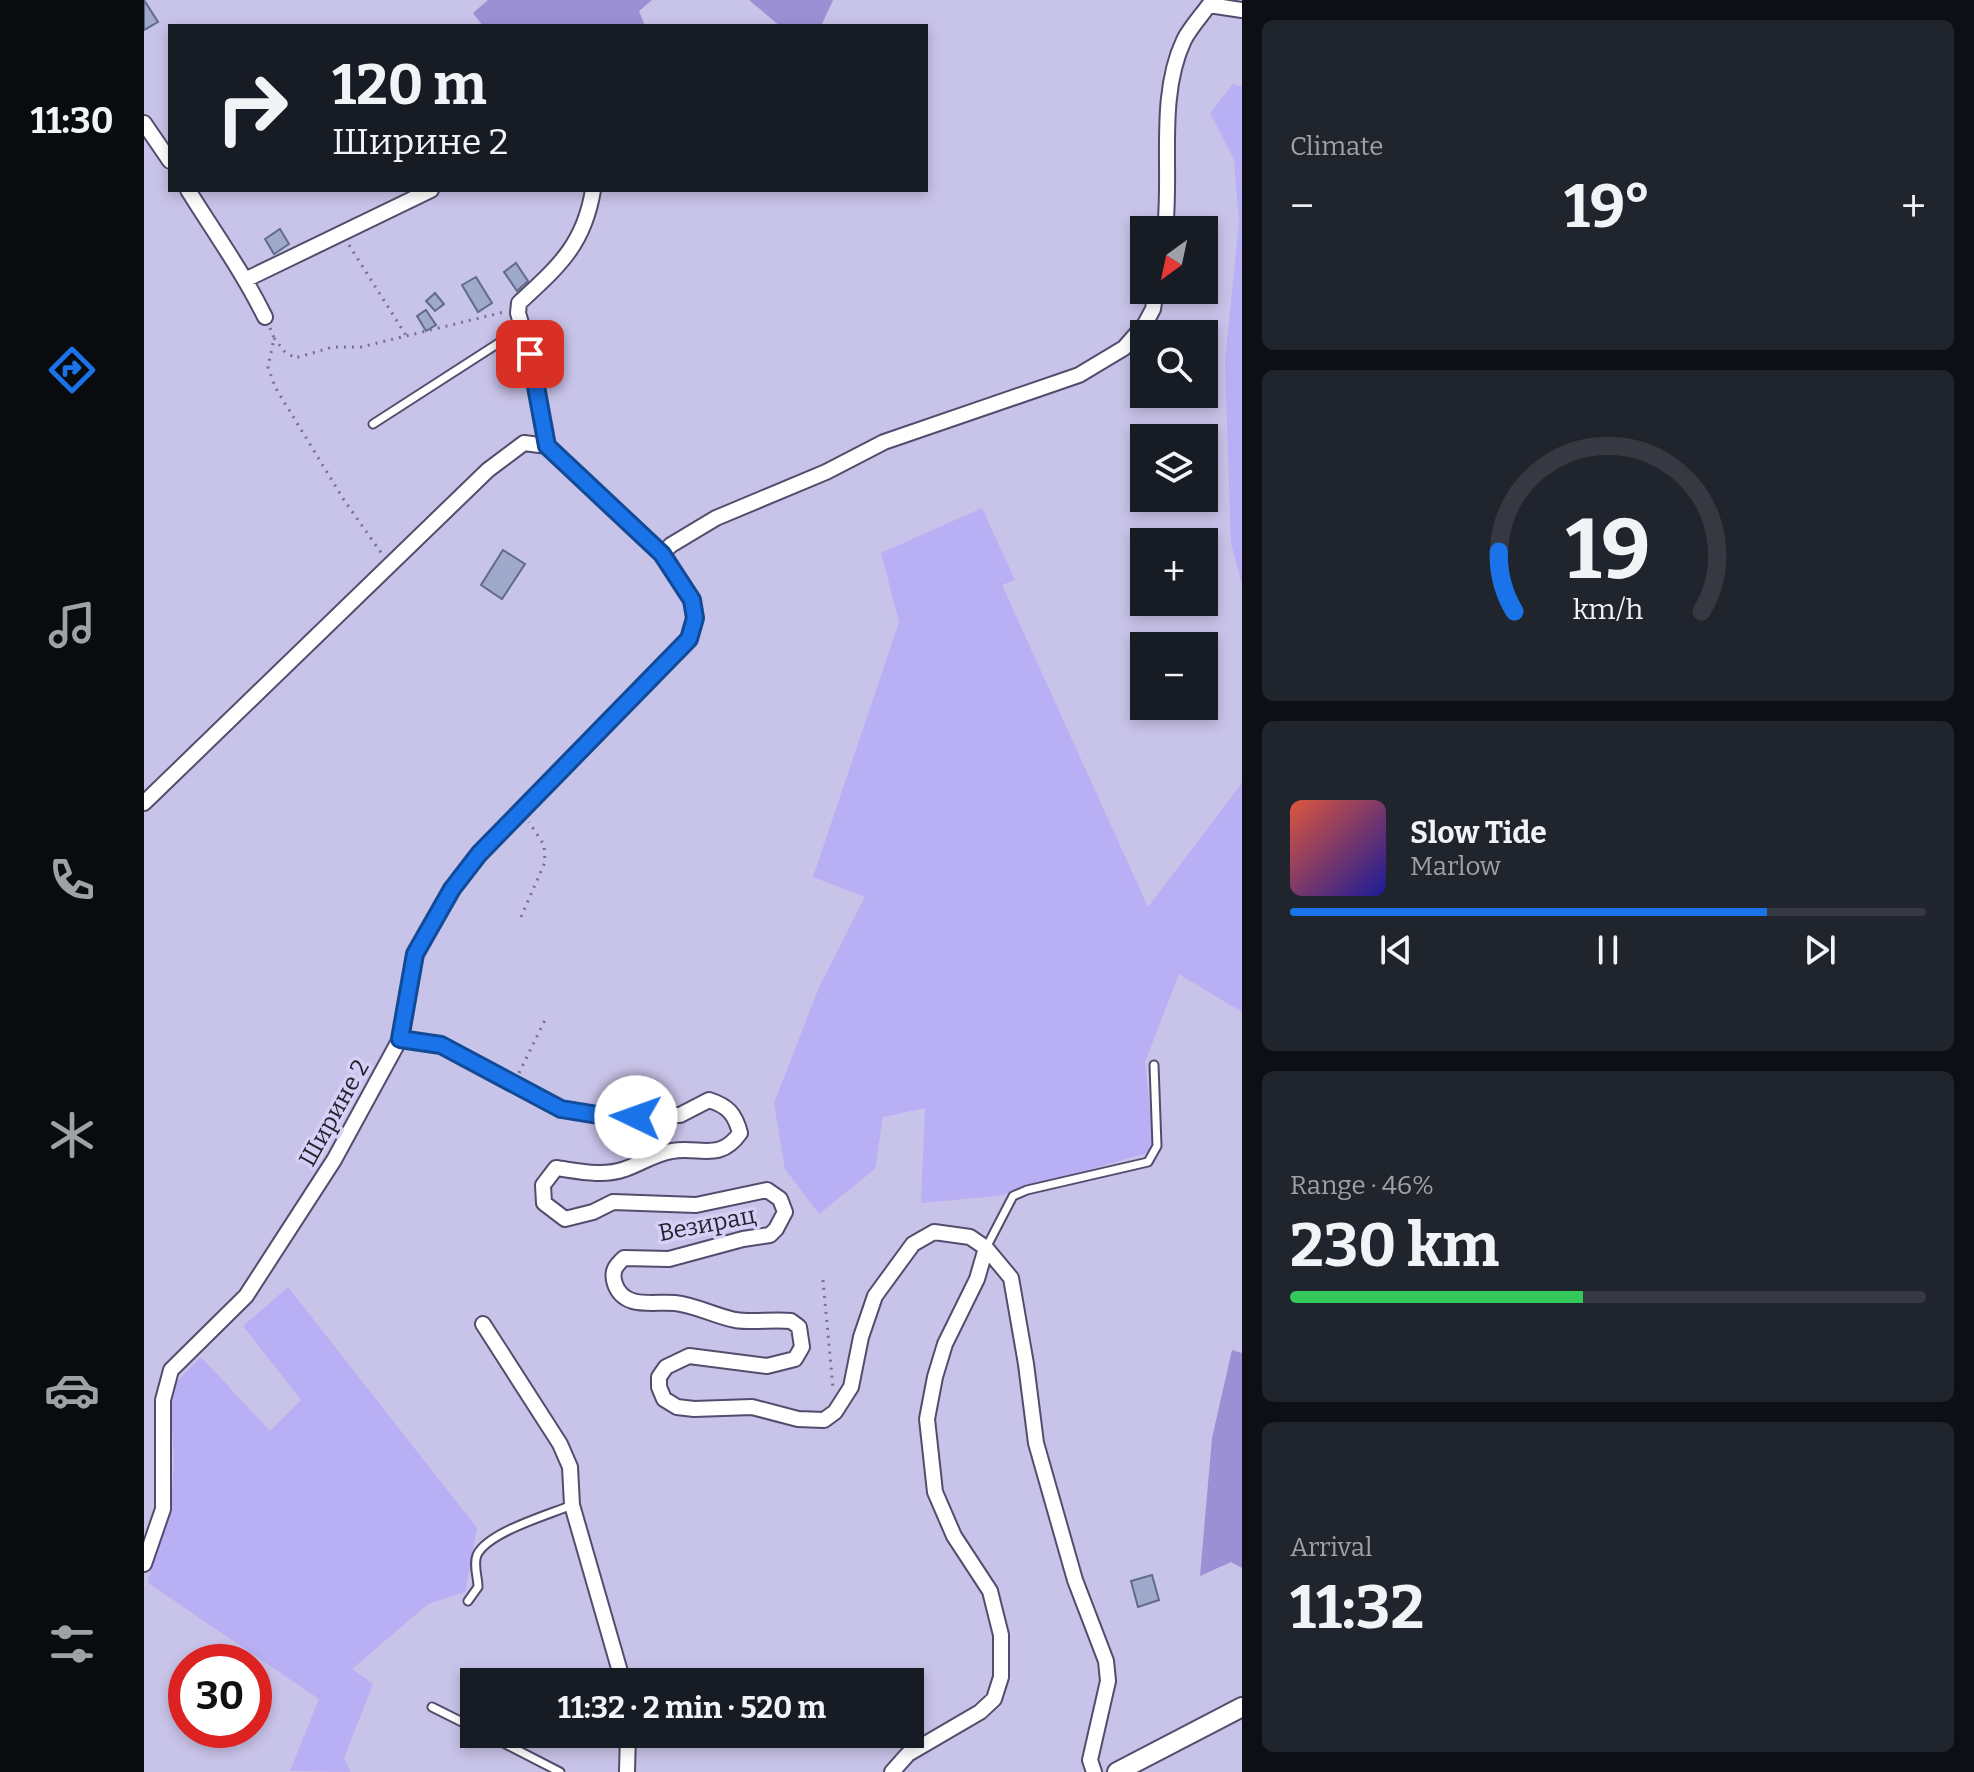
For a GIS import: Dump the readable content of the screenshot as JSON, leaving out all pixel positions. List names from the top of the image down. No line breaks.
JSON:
{"streets":{"street":["Ширине 2","Везирац"]},"crossings":[["Ширине 2","Везирац"]],"north":"bottom left","page":{"tabs":"11:30","tile":["Climate",["Range · 46%","230 km"],["Arrival","11:32"]],"turn":["120 m","Ширине 2"],"heat":["−","19°","+"],"map_buttons":["+","−"],"song":["Slow Tide","Marlow"],"limit":"30","trip":"11:32 · 2 min · 520 m","gauge":["19","km/h"]}}
